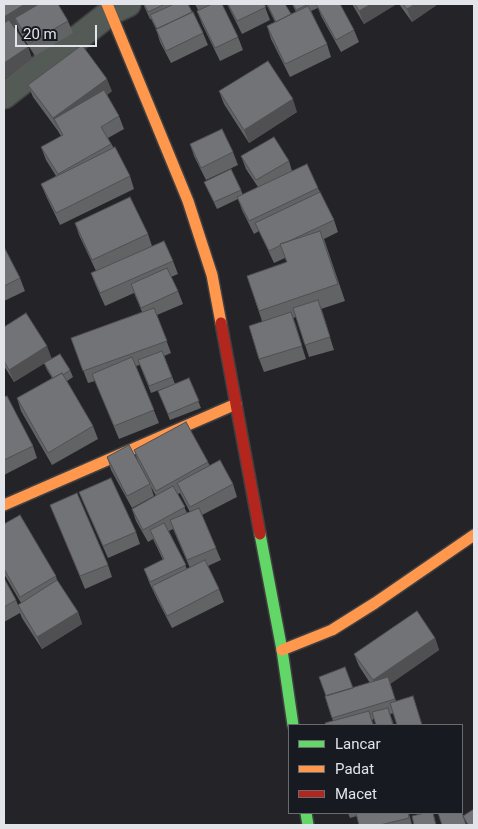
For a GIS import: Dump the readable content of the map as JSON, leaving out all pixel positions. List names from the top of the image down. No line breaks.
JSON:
{"legend":["Lancar","Padat","Macet"],"scale_bar":"20 m"}
